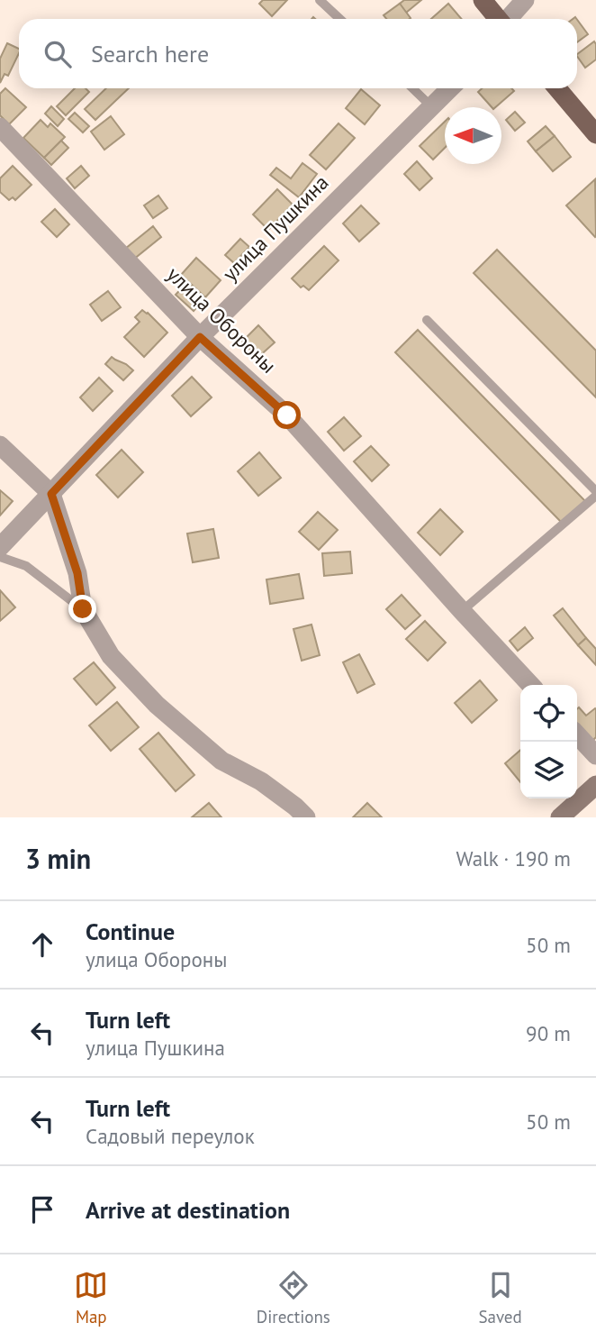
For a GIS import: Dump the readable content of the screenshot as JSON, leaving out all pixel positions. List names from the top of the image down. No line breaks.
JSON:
{"streets":{"street":["улица Пушкина","улица Обороны"]},"crossings":[["улица Пушкина","улица Обороны"]],"north":"left","page":{"search":"Search here","heading":["3 min","Walk · 190 m"],"list":[["Continue","улица Обороны","50 m"],["Turn left","улица Пушкина","90 m"],["Turn left","Садовый переулок","50 m"],"Arrive at destination"],"nav":["Map","Directions","Saved"]}}
